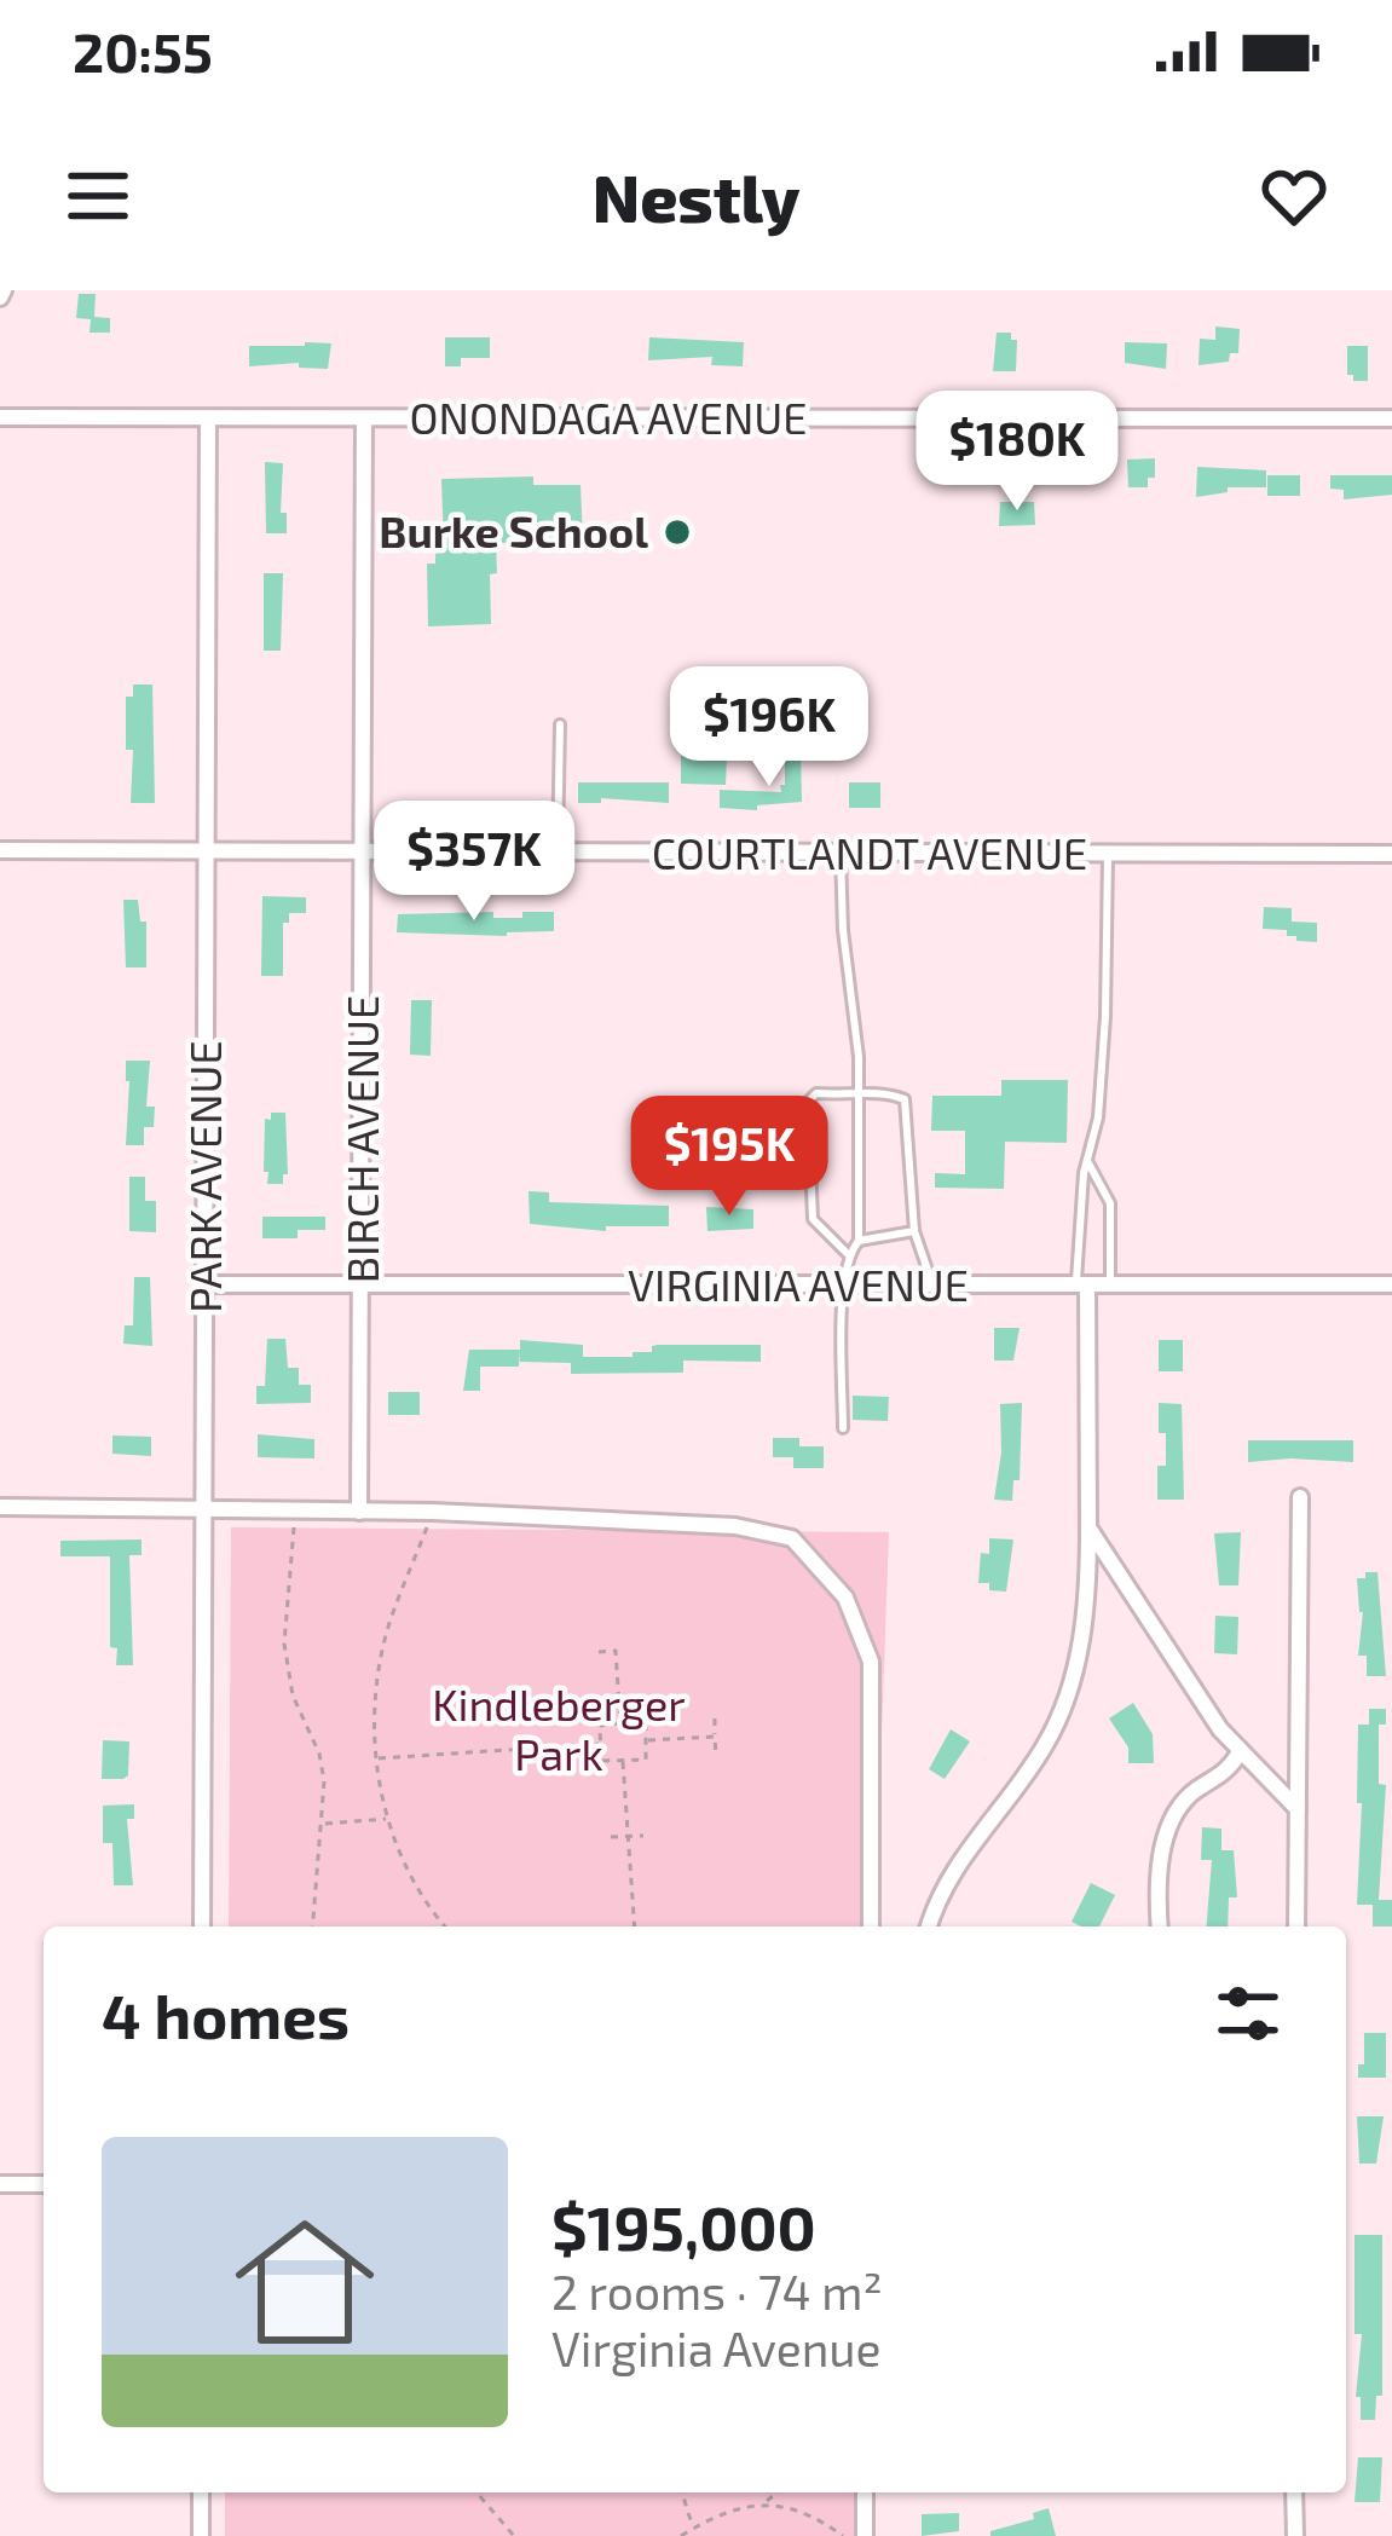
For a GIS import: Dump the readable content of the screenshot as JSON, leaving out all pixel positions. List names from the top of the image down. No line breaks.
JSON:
{"streets":{"street":["ONONDAGA AVENUE","COURTLANDT AVENUE","BIRCH AVENUE","PARK AVENUE","VIRGINIA AVENUE"]},"crossings":[["ONONDAGA AVENUE","BIRCH AVENUE"],["ONONDAGA AVENUE","PARK AVENUE"],["COURTLANDT AVENUE","BIRCH AVENUE"],["COURTLANDT AVENUE","PARK AVENUE"],["BIRCH AVENUE","VIRGINIA AVENUE"],["PARK AVENUE","VIRGINIA AVENUE"]],"parks":["Kindleberger Park"],"places":["Burke School"],"page":{"status":"20:55","header":"Nestly","price":["$180K","$196K","$357K","$195K"],"heading":"4 homes","list":[{"name":"$195,000","note":"2 rooms · 74 m² · Virginia Avenue"}]}}
